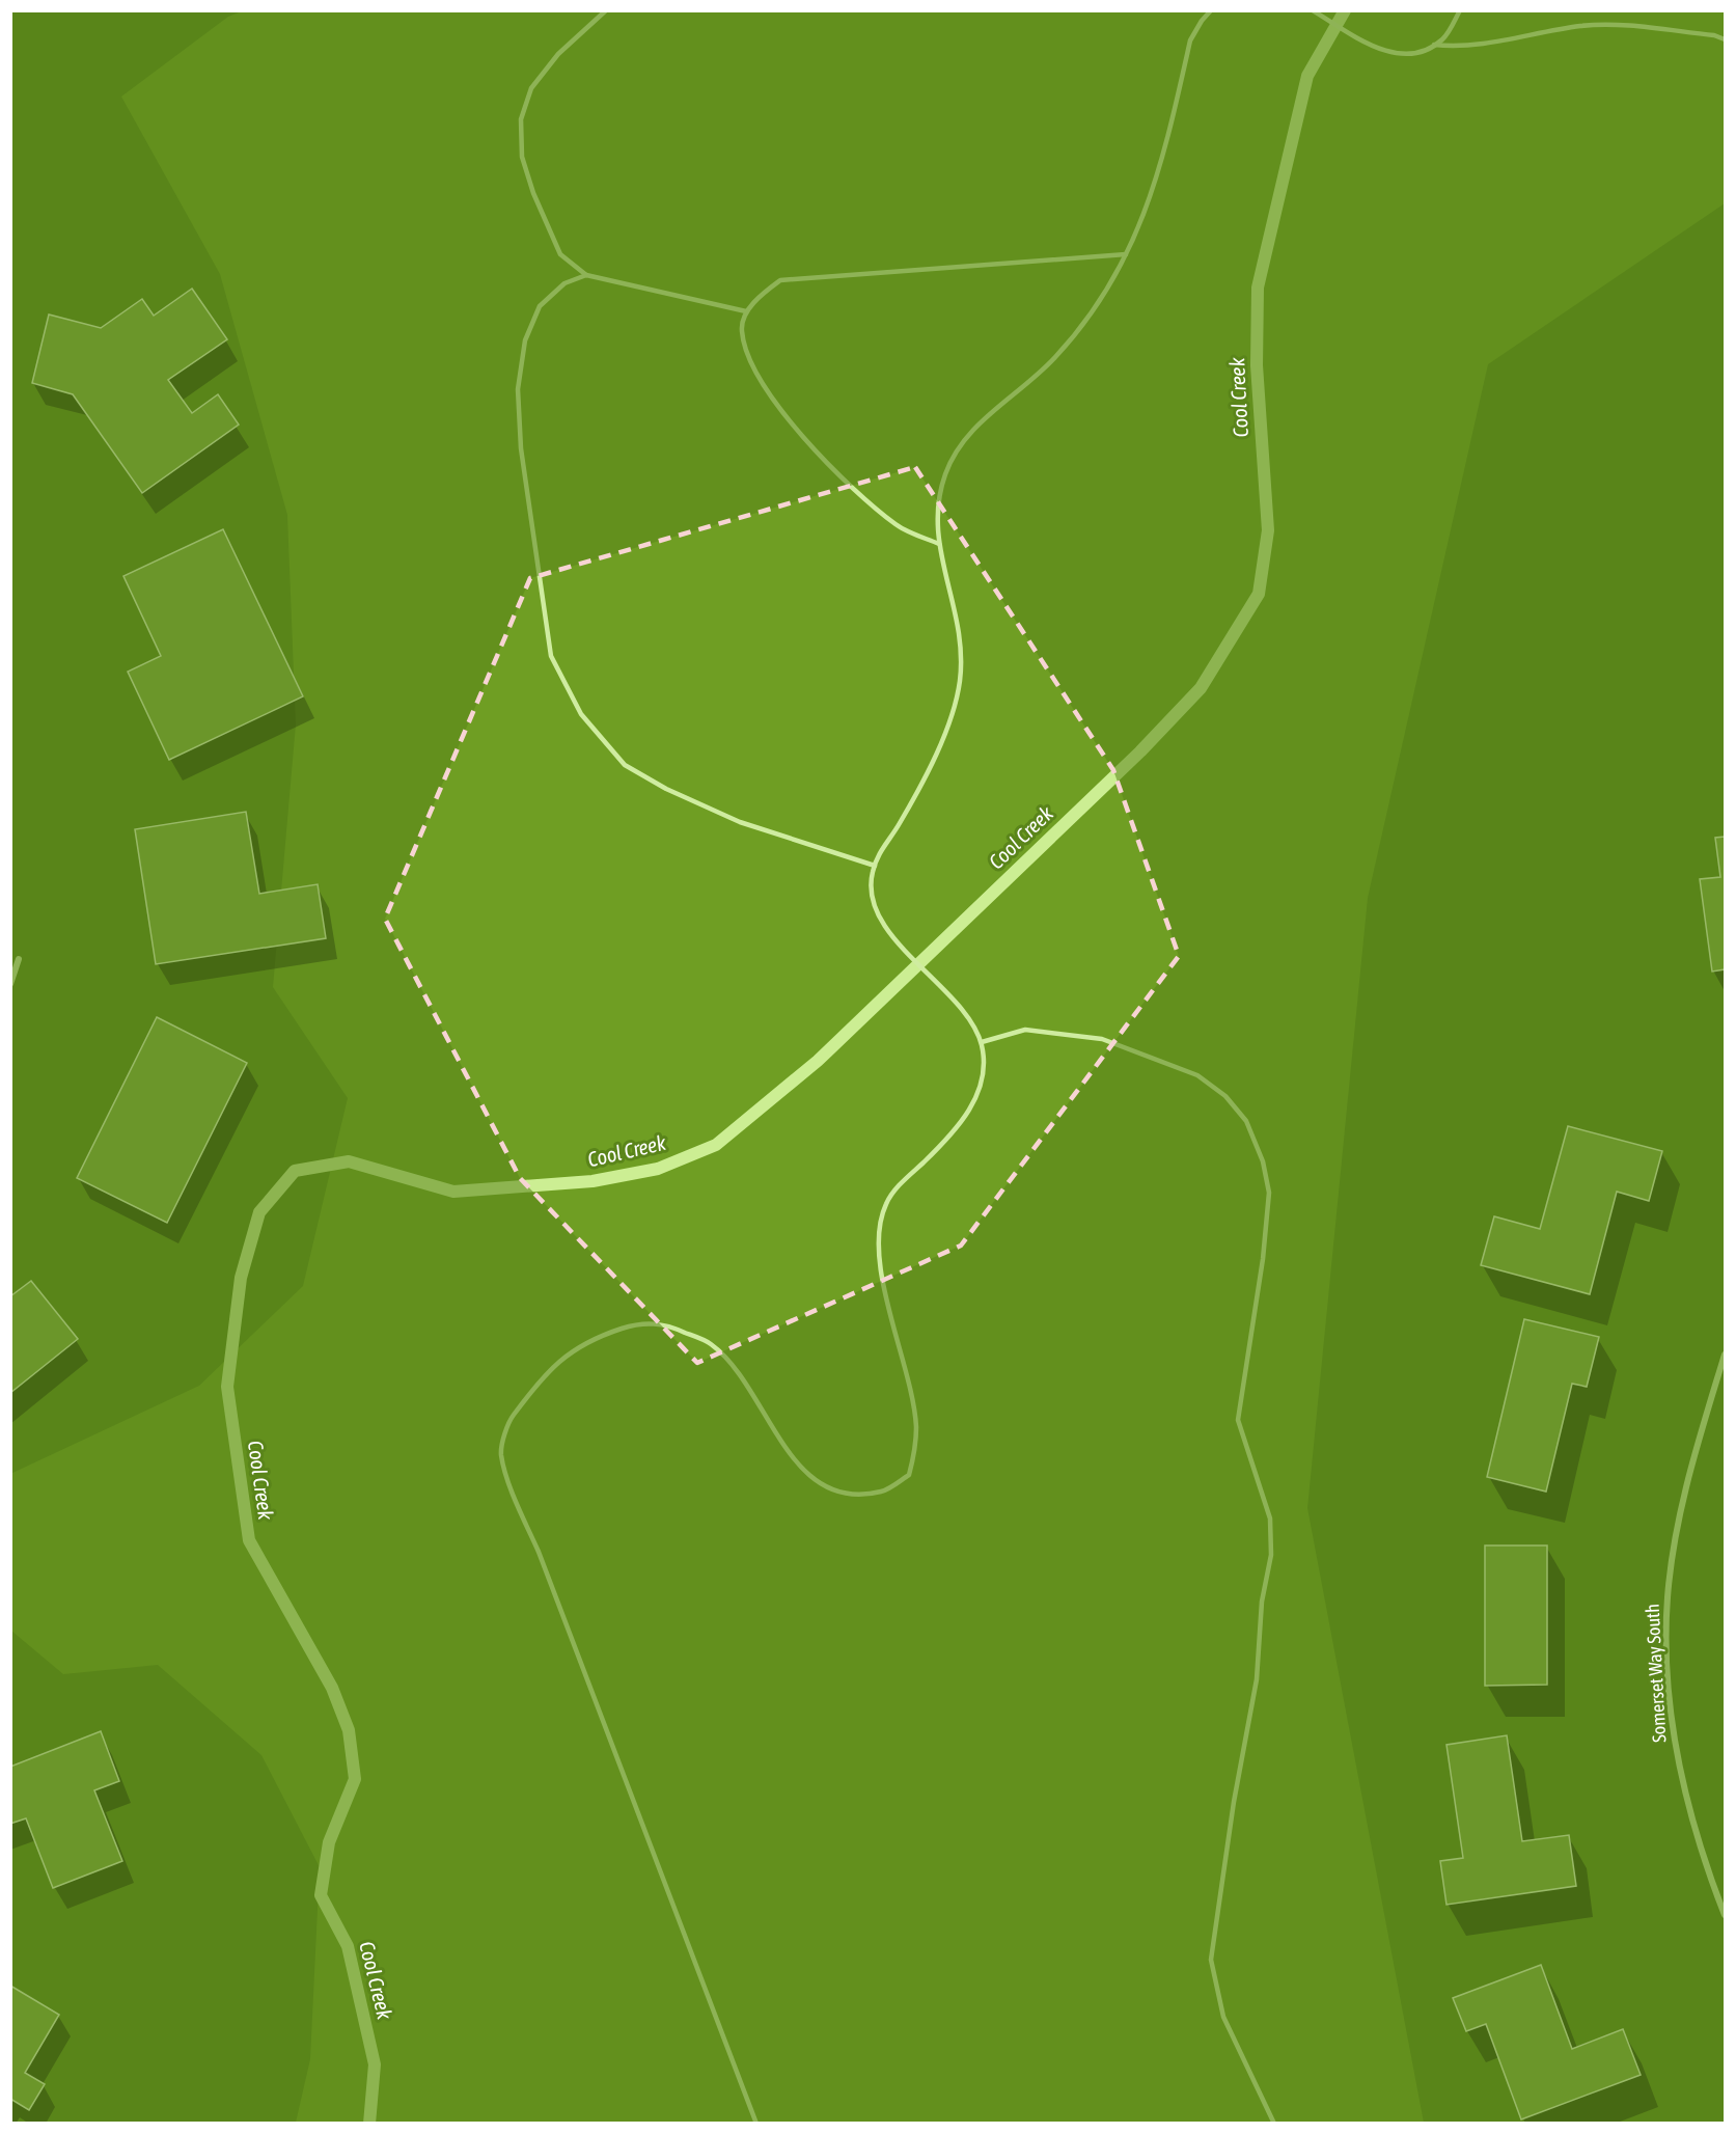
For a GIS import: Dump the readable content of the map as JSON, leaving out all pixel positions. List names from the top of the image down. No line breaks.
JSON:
{"streets":{"street":["Somerset Way South"]},"water":["Cool Creek"]}
